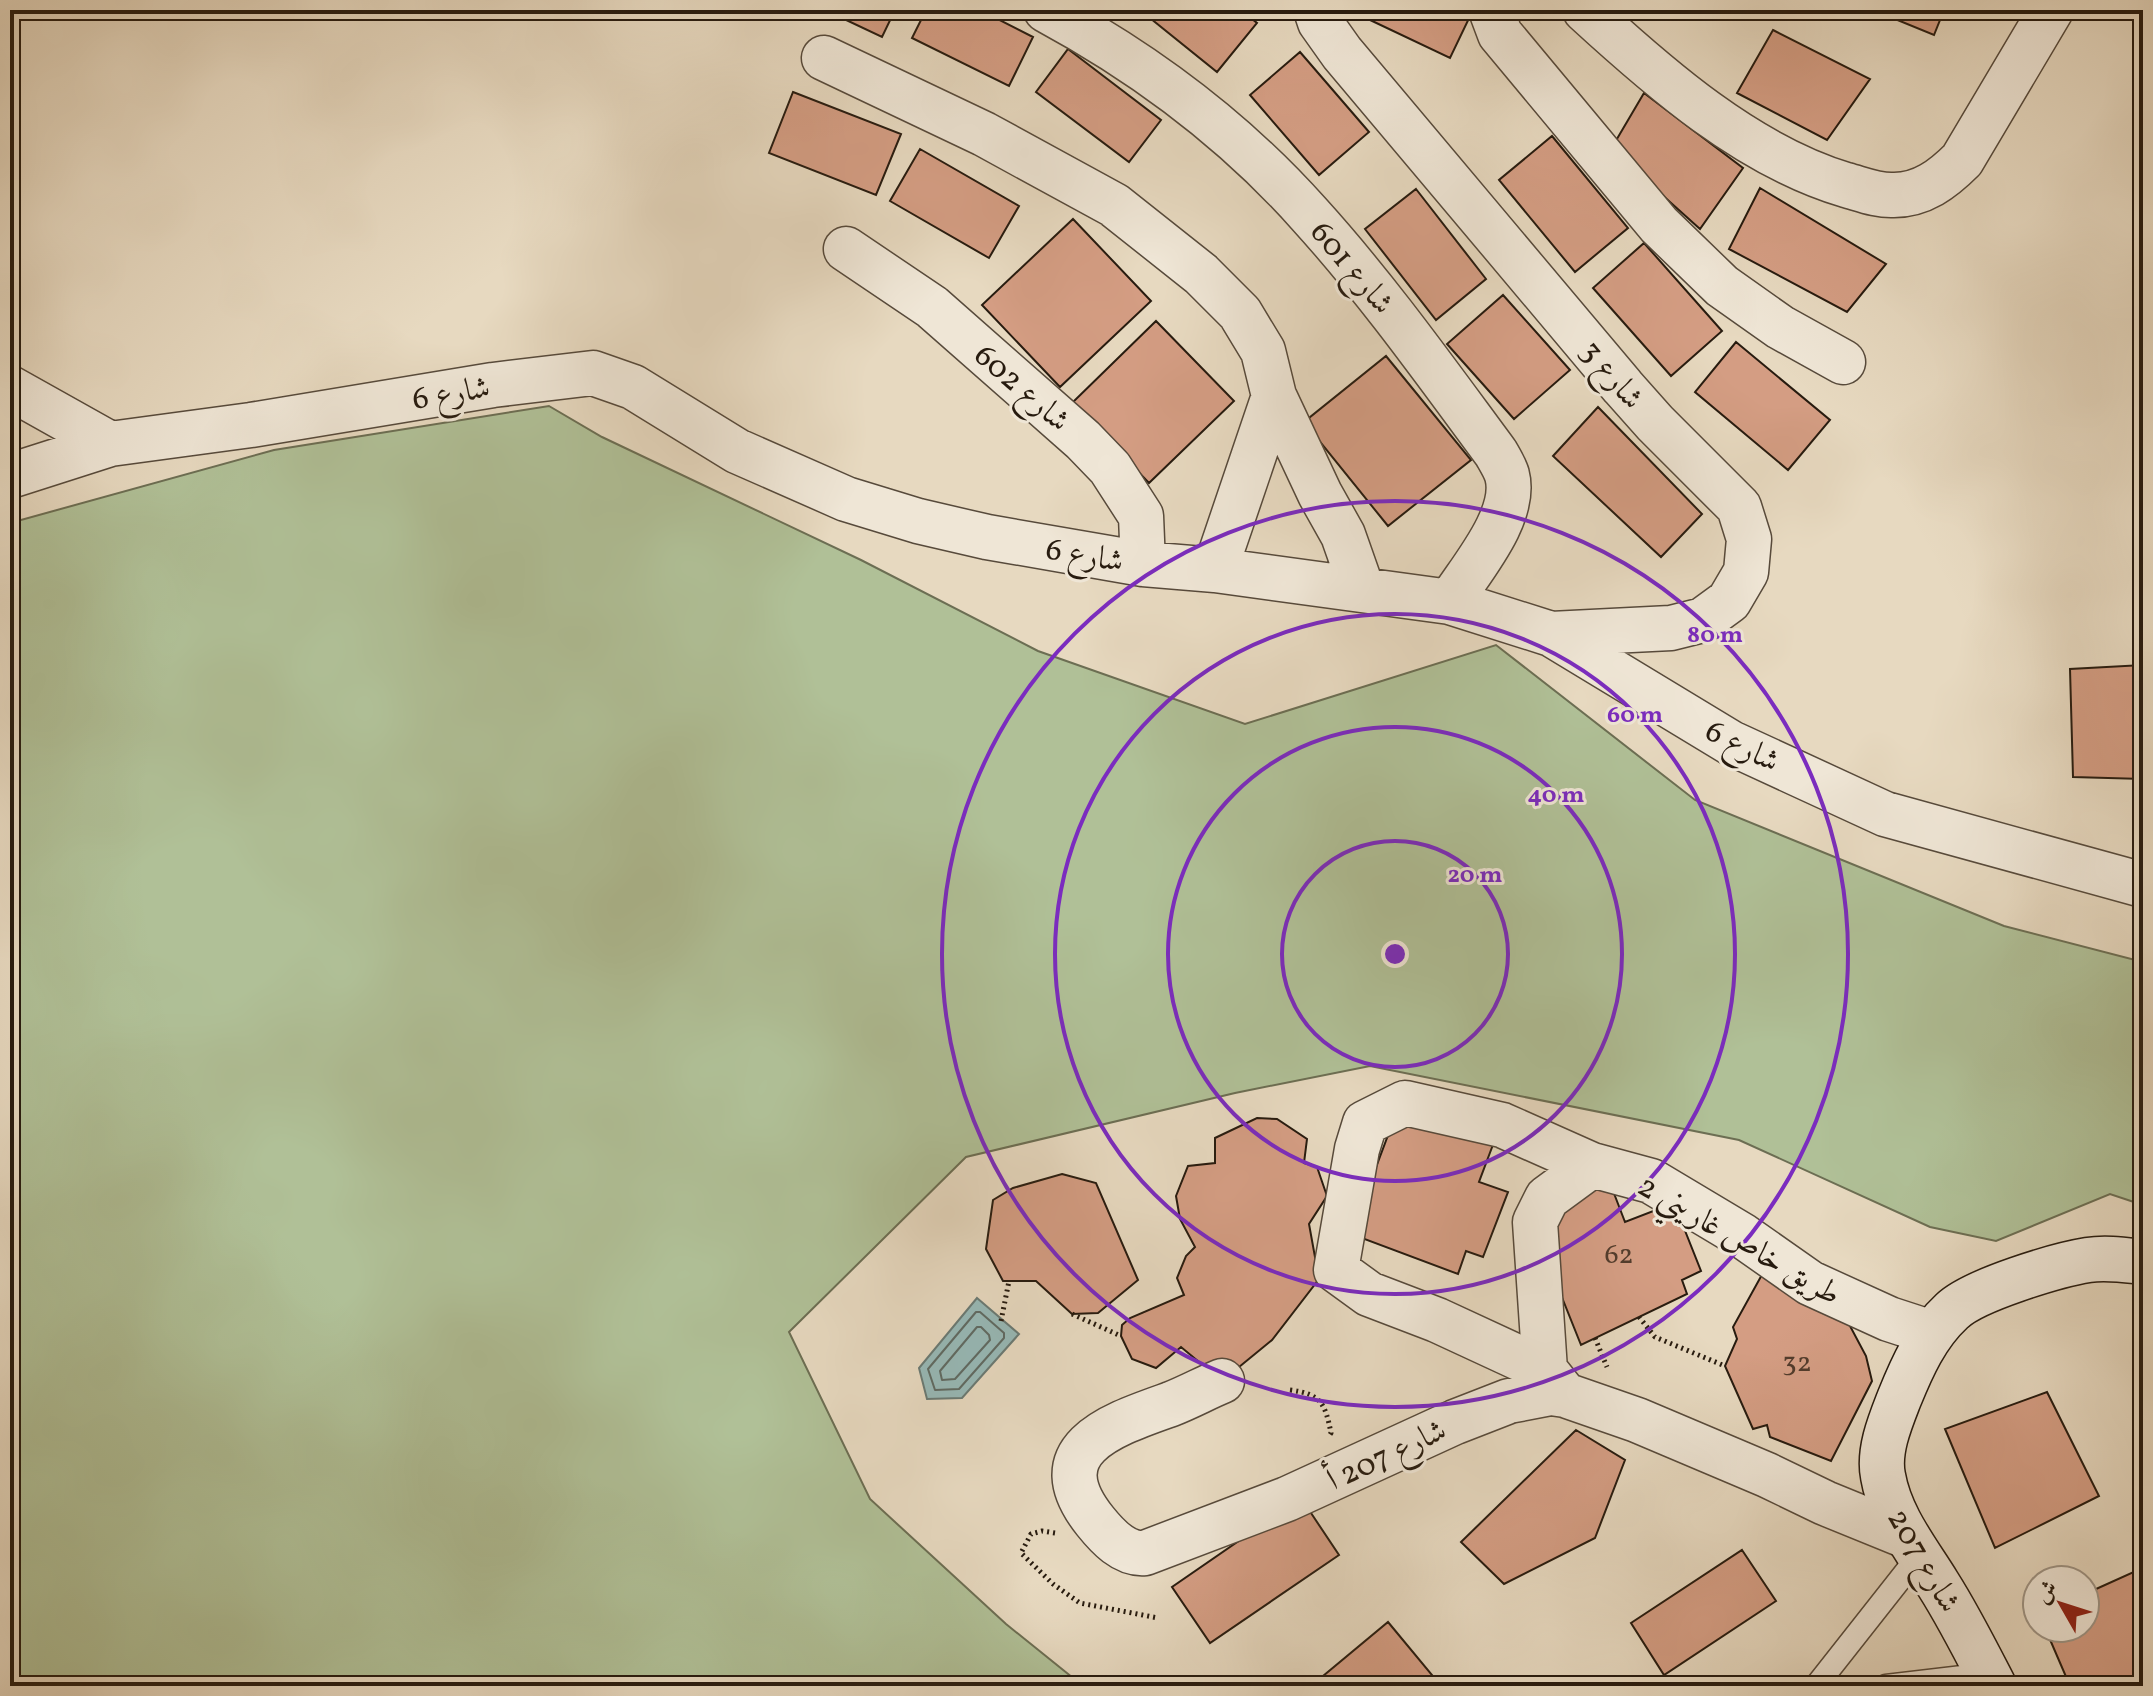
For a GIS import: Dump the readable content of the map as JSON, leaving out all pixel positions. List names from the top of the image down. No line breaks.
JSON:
{"streets":{"street":["شارع 601","شارع 3","شارع 602","شارع 6","طريق خاص غاريني 2","شارع 207 أ","شارع 207"]},"crossings":[["شارع 601","شارع 6"],["شارع 3","شارع 6"],["شارع 602","شارع 6"],["طريق خاص غاريني 2","شارع 207 أ"],["طريق خاص غاريني 2","شارع 207"],["شارع 207 أ","شارع 207"]],"house_numbers":["62","32"],"north":"top left","rings":["80 m","60 m","40 m","20 m"]}
